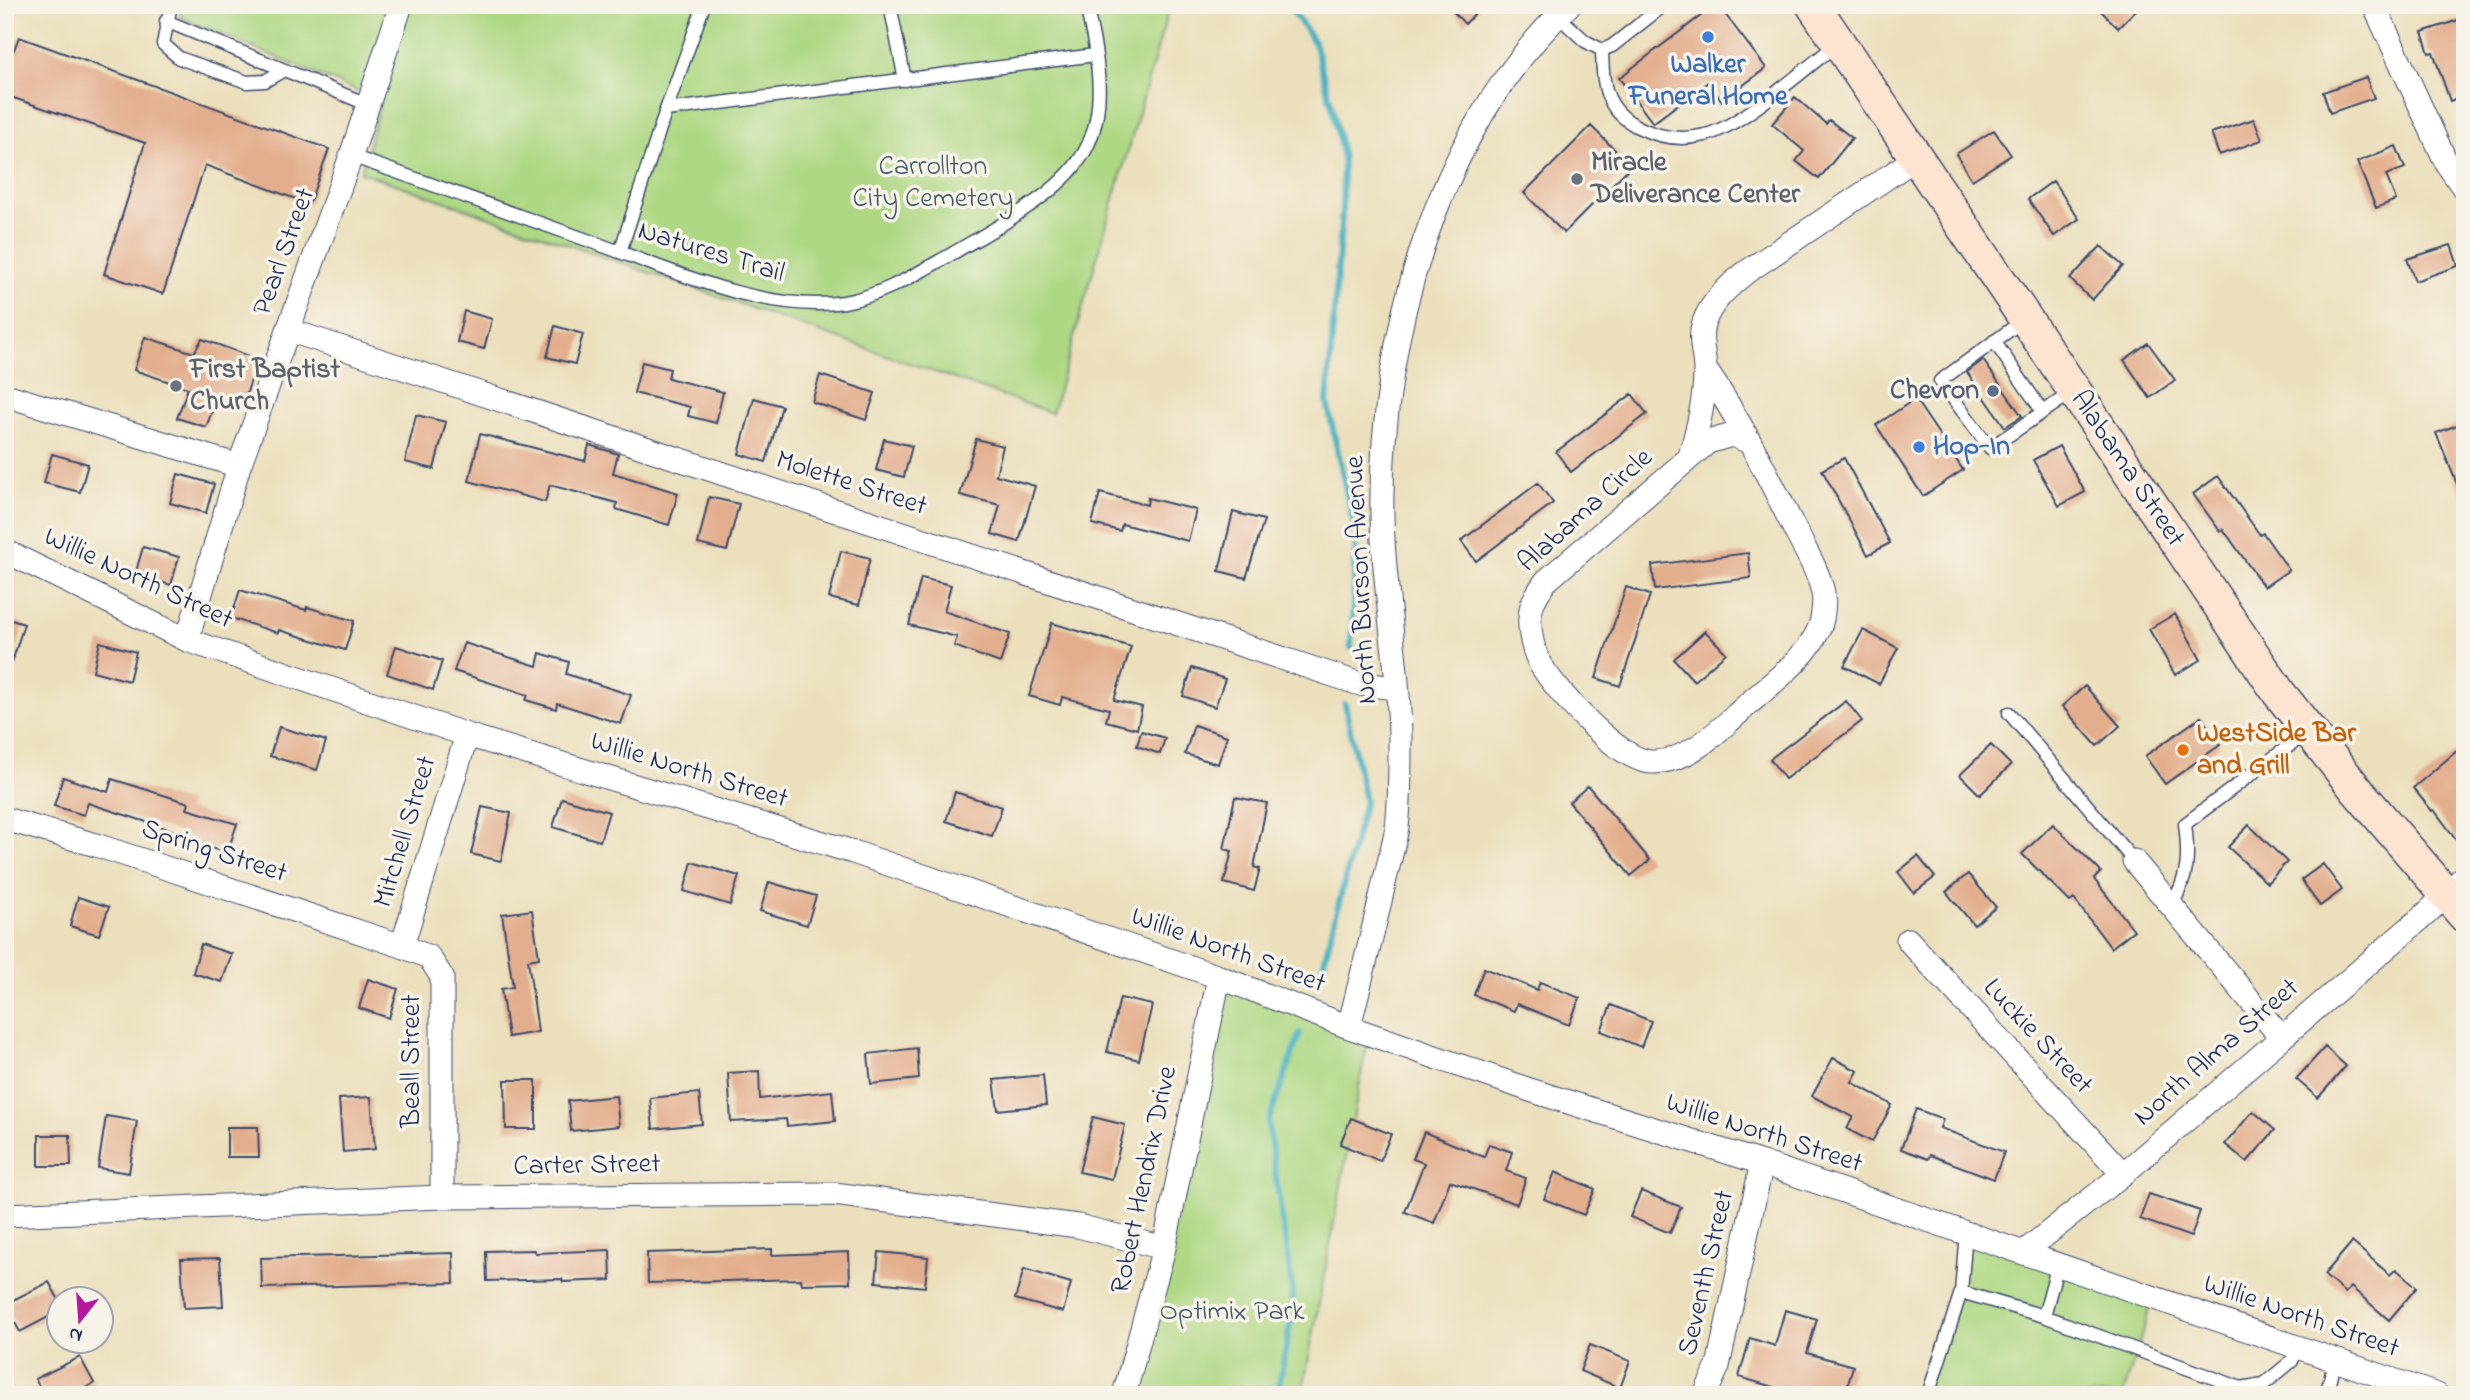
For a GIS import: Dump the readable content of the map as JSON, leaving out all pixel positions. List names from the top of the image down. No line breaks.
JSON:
{"streets":{"main road":["Alabama Street"],"street":["Pearl Street","Molette Street","Alabama Circle","Willie North Street","North Burson Avenue","Mitchell Street","Spring Street","Luckie Street","North Alma Street","Beall Street","Carter Street","Robert Hendrix Drive","Seventh Street"],"lane":["Natures Trail"]},"crossings":[["Pearl Street","Natures Trail"],["Pearl Street","Molette Street"],["Pearl Street","Willie North Street"],["Alabama Street","Alabama Circle"],["Alabama Street","North Alma Street"],["Molette Street","North Burson Avenue"],["Willie North Street","North Burson Avenue"],["Willie North Street","Mitchell Street"],["Willie North Street","North Alma Street"],["Willie North Street","Robert Hendrix Drive"],["Willie North Street","Seventh Street"],["Mitchell Street","Spring Street"],["Mitchell Street","Beall Street"],["Spring Street","Beall Street"],["Luckie Street","North Alma Street"],["Beall Street","Carter Street"],["Carter Street","Robert Hendrix Drive"]],"parks":["Carrollton City Cemetery","Optimix Park"],"places":["Walker Funeral Home","Miracle Deliverance Center","First Baptist Church","Chevron","Hop-In","WestSide Bar and Grill"],"north":"bottom"}
